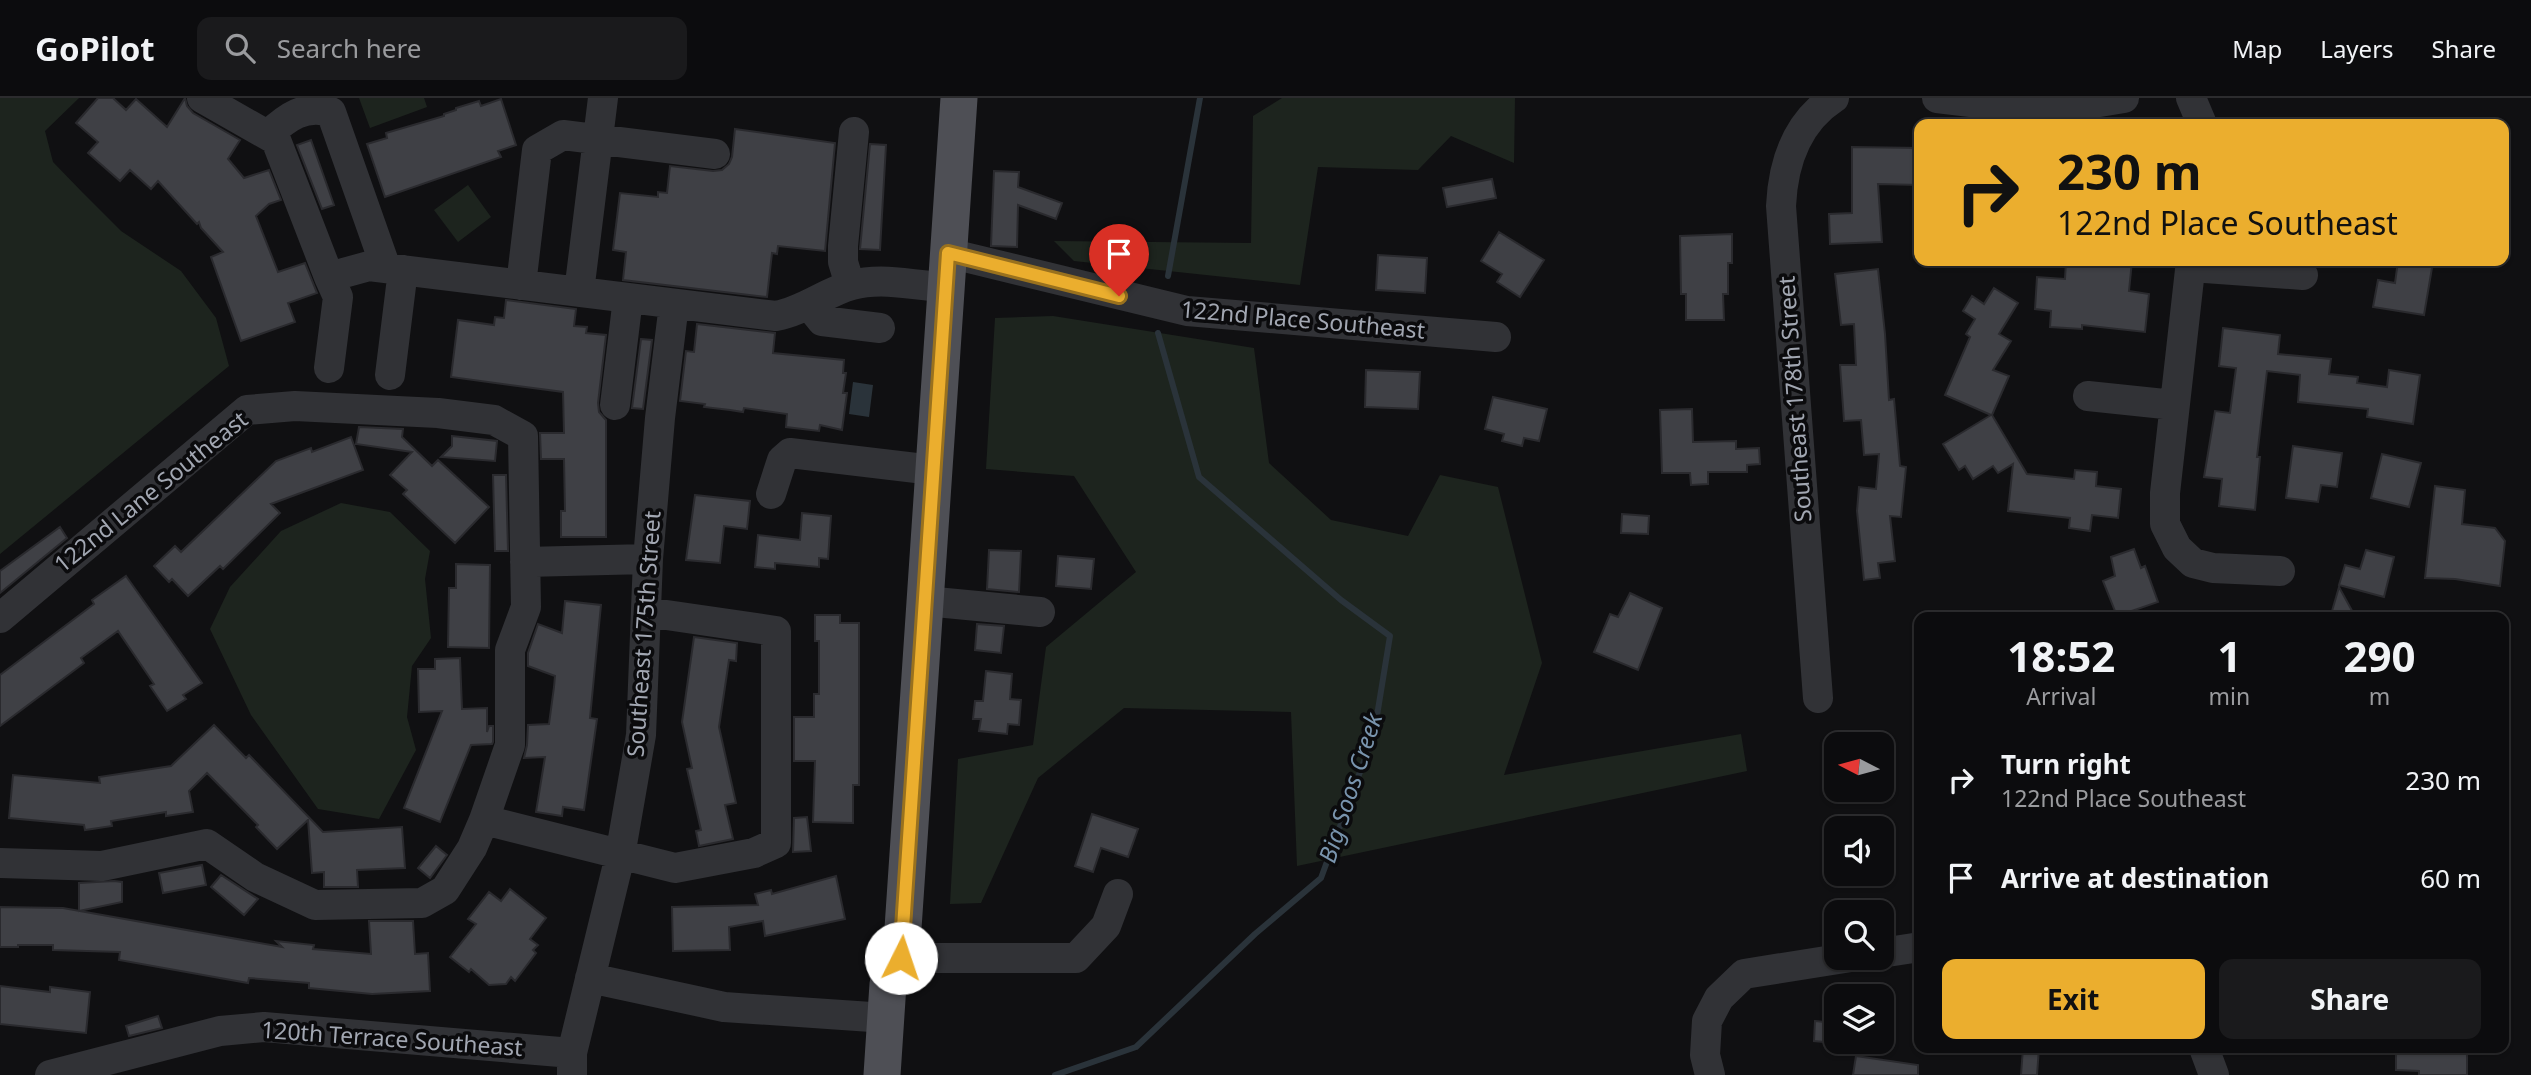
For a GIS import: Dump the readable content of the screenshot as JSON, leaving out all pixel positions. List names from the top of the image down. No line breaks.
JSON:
{"streets":{"street":["122nd Place Southeast","Southeast 178th Street","122nd Lane Southeast","Southeast 175th Street","120th Terrace Southeast"]},"crossings":[["Southeast 175th Street","120th Terrace Southeast"]],"water":["Big Soos Creek"],"north":"left","page":{"header":"GoPilot","search":"Search here","nav":["Map","Layers","Share"],"turn":["230 m","122nd Place Southeast"],"eta":["18:52","Arrival","1","min","290","m"],"list":[{"name":"Turn right","note":"122nd Place Southeast","value":"230 m"},{"name":"Arrive at destination","value":"60 m"}],"buttons":["Exit","Share"]}}
